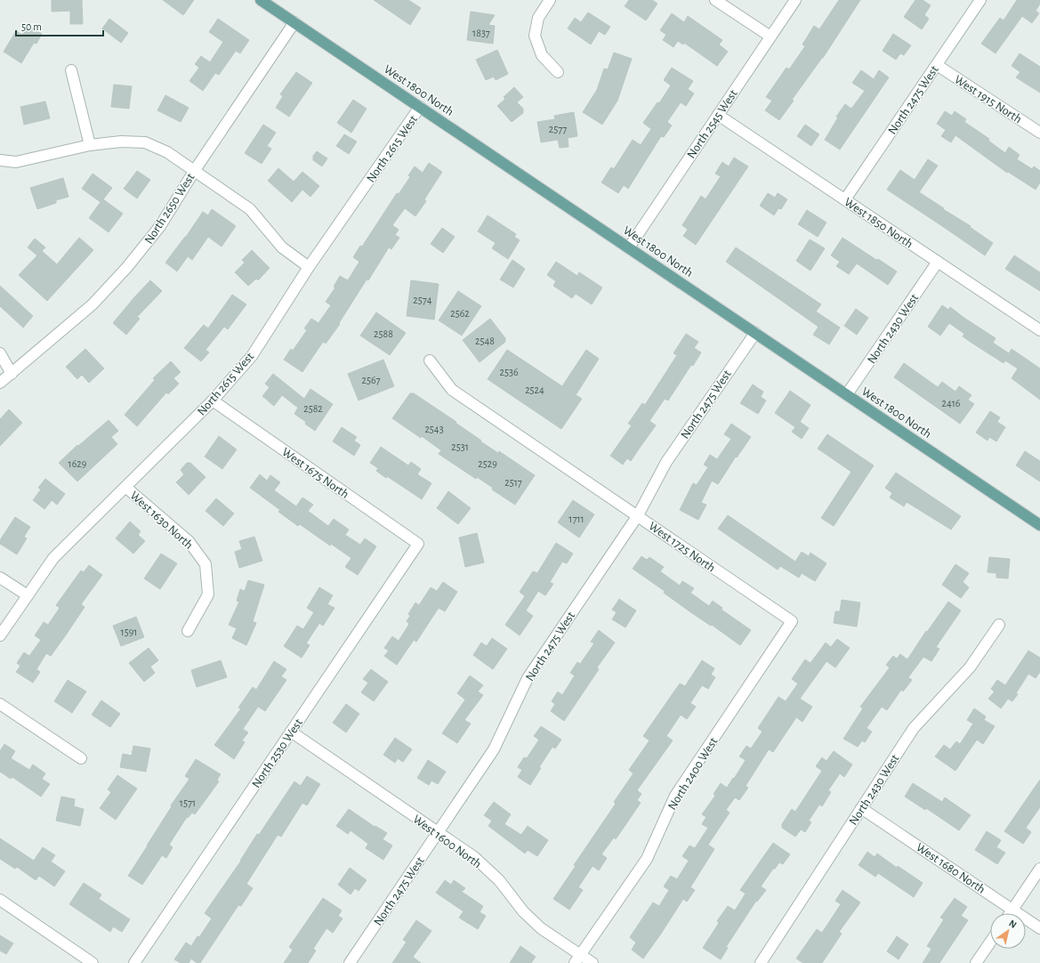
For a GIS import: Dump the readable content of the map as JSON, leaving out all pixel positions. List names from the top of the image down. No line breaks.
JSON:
{"streets":{"main road":["West 1800 North"],"street":["West 1915 North","North 2475 West","North 2545 West","North 2615 West","North 2650 West","West 1850 North","North 2430 West","West 1675 North","West 1630 North","West 1725 North","North 2530 West","North 2400 West","West 1600 North","West 1680 North"]},"crossings":[["West 1800 North","North 2475 West"],["West 1800 North","North 2545 West"],["West 1800 North","North 2615 West"],["West 1800 North","North 2650 West"],["West 1800 North","North 2430 West"],["West 1915 North","North 2475 West"],["North 2475 West","West 1850 North"],["North 2475 West","West 1725 North"],["North 2475 West","West 1600 North"],["North 2545 West","West 1850 North"],["North 2615 West","West 1675 North"],["North 2615 West","West 1630 North"],["West 1850 North","North 2430 West"],["North 2430 West","West 1680 North"],["West 1675 North","North 2530 West"],["West 1725 North","North 2400 West"],["North 2530 West","West 1600 North"],["North 2400 West","West 1600 North"]],"house_numbers":["1837","2577","2574","2562","2588","2548","2536","2567","2524","2416","2582","2543","2531","1629","2529","2517","1711","1591","1571"],"scale_bar":"50 m","north":"top right"}
